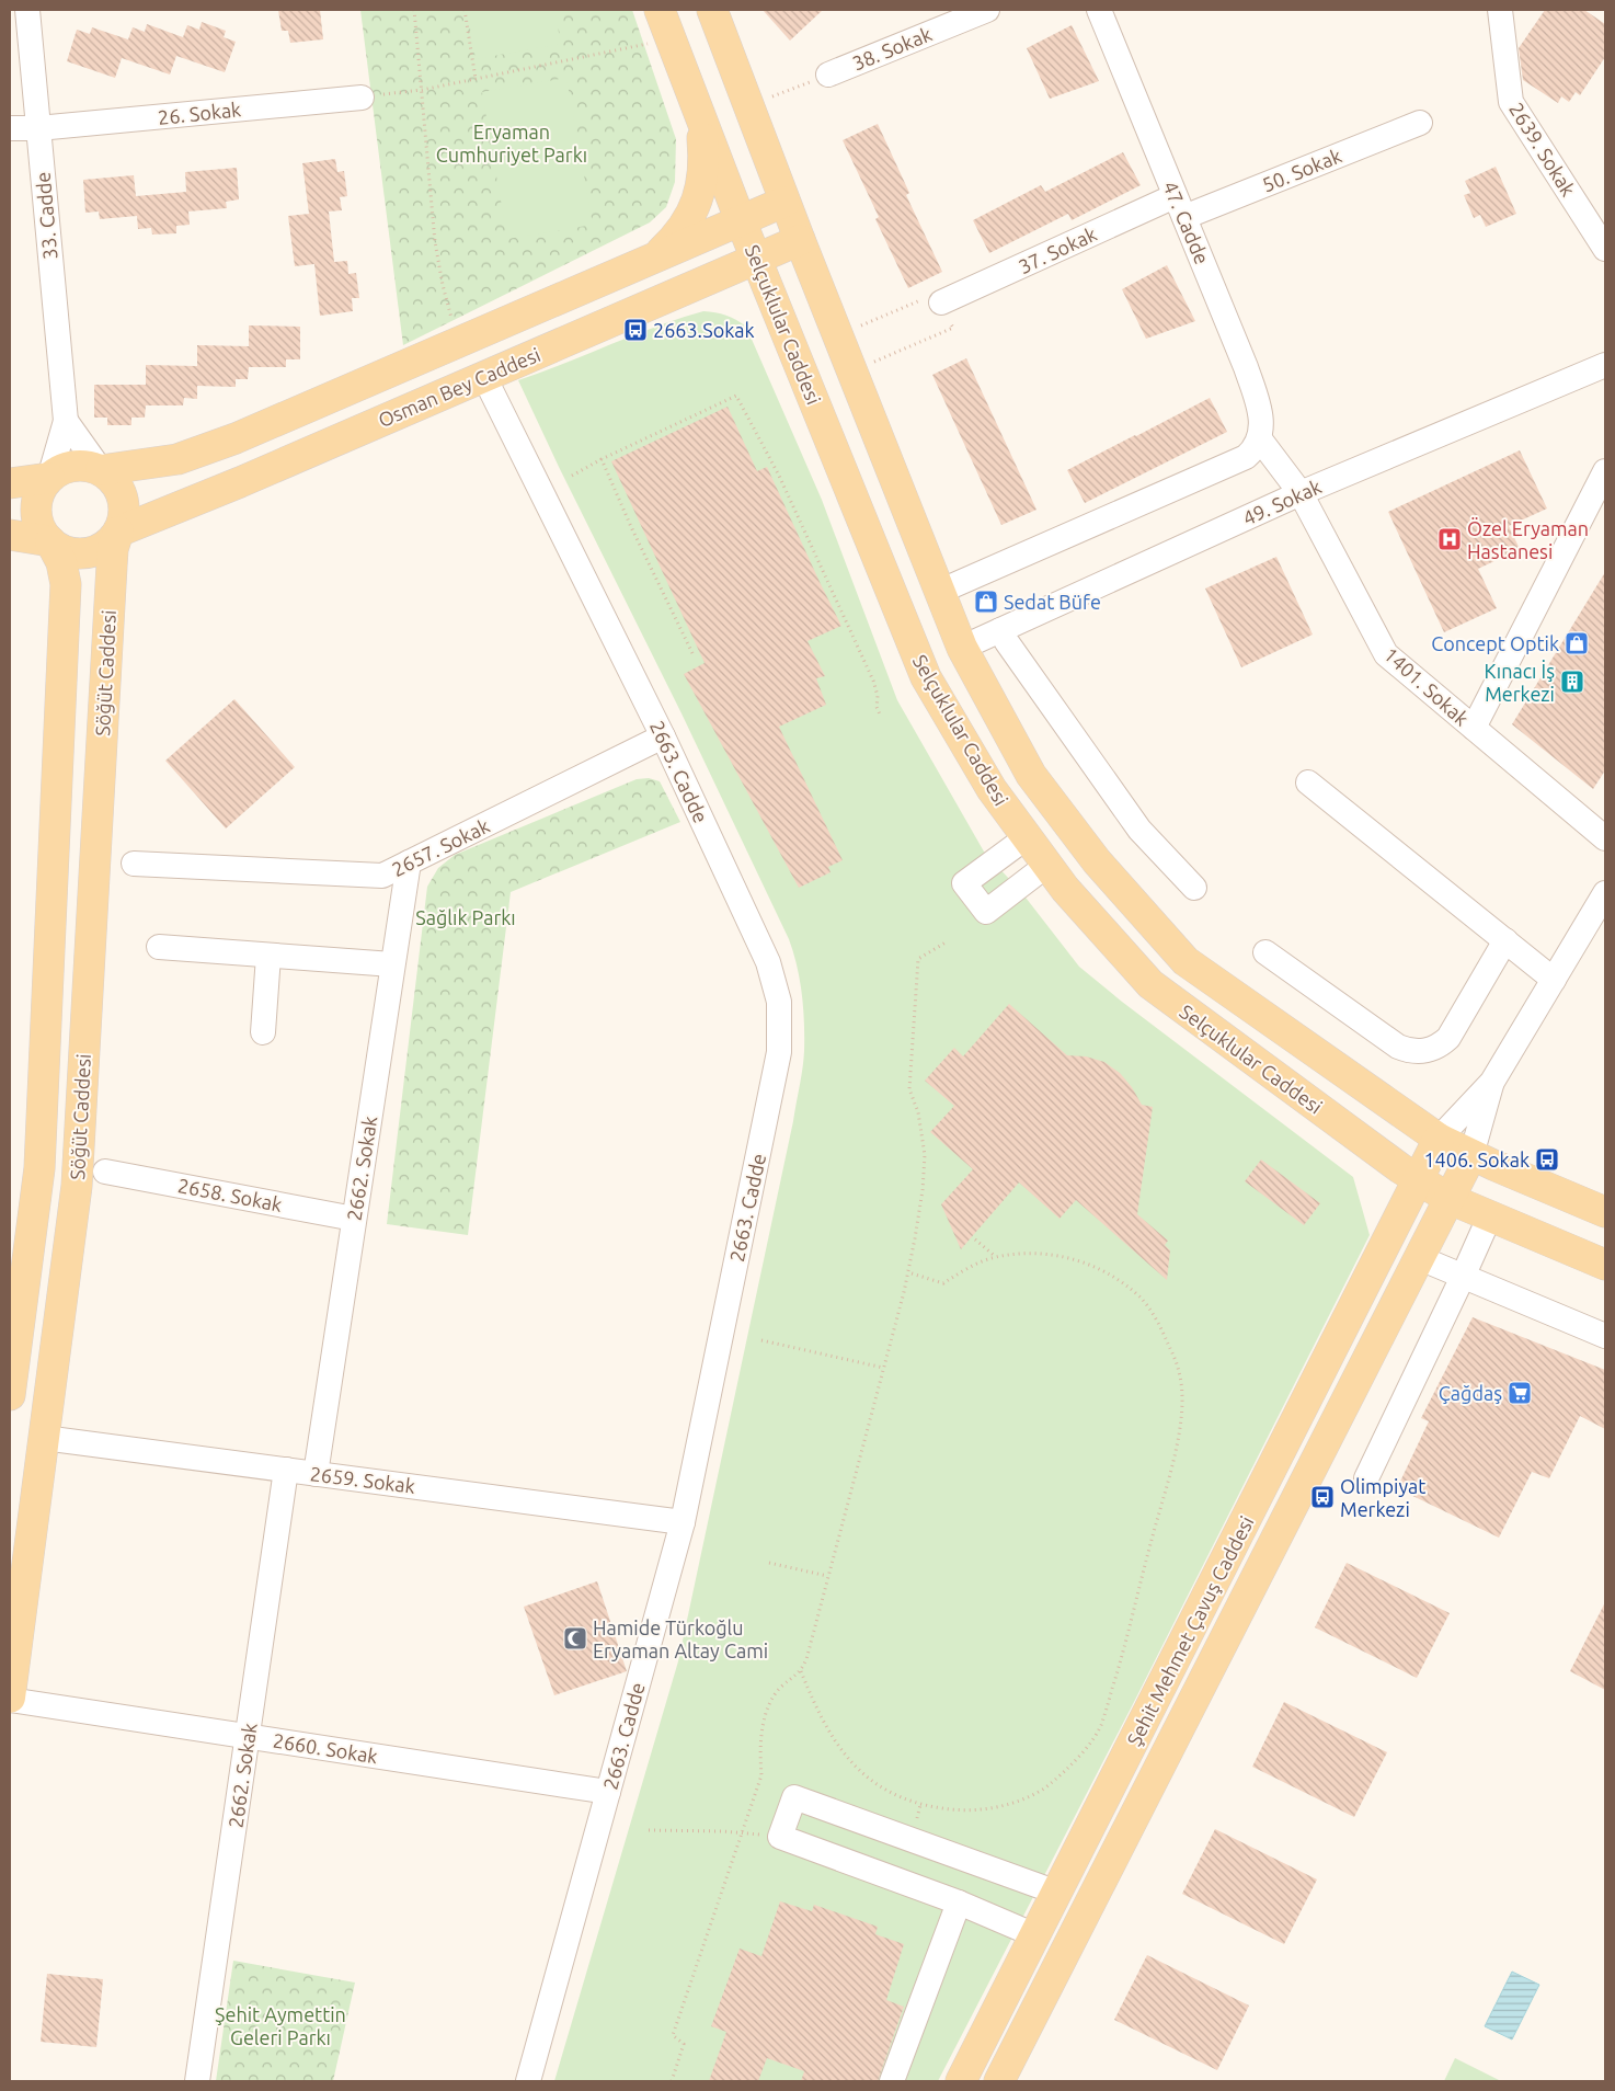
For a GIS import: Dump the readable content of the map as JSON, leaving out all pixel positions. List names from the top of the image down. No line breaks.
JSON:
{"streets":{"main road":["Selçuklular Caddesi","Osman Bey Caddesi","Söğüt Caddesi","Şehit Mehmet Çavuş Caddesi"],"street":["38. Sokak","26. Sokak","2639. Sokak","50. Sokak","33. Cadde","47. Cadde","37. Sokak","49. Sokak","1401. Sokak","2663. Cadde","2657. Sokak","2662. Sokak","2658. Sokak","2659. Sokak","2660. Sokak"]},"crossings":[["26. Sokak","33. Cadde"],["50. Sokak","47. Cadde"],["50. Sokak","37. Sokak"],["33. Cadde","Osman Bey Caddesi"],["33. Cadde","Söğüt Caddesi"],["47. Cadde","37. Sokak"],["47. Cadde","1401. Sokak"],["Selçuklular Caddesi","Osman Bey Caddesi"],["Selçuklular Caddesi","49. Sokak"],["Selçuklular Caddesi","Şehit Mehmet Çavuş Caddesi"],["Osman Bey Caddesi","Söğüt Caddesi"],["Osman Bey Caddesi","2663. Cadde"],["49. Sokak","1401. Sokak"],["Söğüt Caddesi","2659. Sokak"],["Söğüt Caddesi","2660. Sokak"],["2663. Cadde","2657. Sokak"],["2663. Cadde","2659. Sokak"],["2663. Cadde","2660. Sokak"],["2657. Sokak","2662. Sokak"],["2662. Sokak","2658. Sokak"],["2662. Sokak","2659. Sokak"],["2662. Sokak","2660. Sokak"]],"parks":["Eryaman Cumhuriyet Parkı","Sağlık Parkı","Şehit Aymettin Geleri Parkı"],"places":{"bus stop":["2663.Sokak","1406. Sokak","Olimpiyat Merkezi"],"hospital":["Özel Eryaman Hastanesi"],"shop":["Sedat Büfe","Concept Optik"],"building":["Kınacı İş Merkezi"],"supermarket":["Çağdaş"],"mosque":["Hamide Türkoğlu Eryaman Altay Cami"]}}
